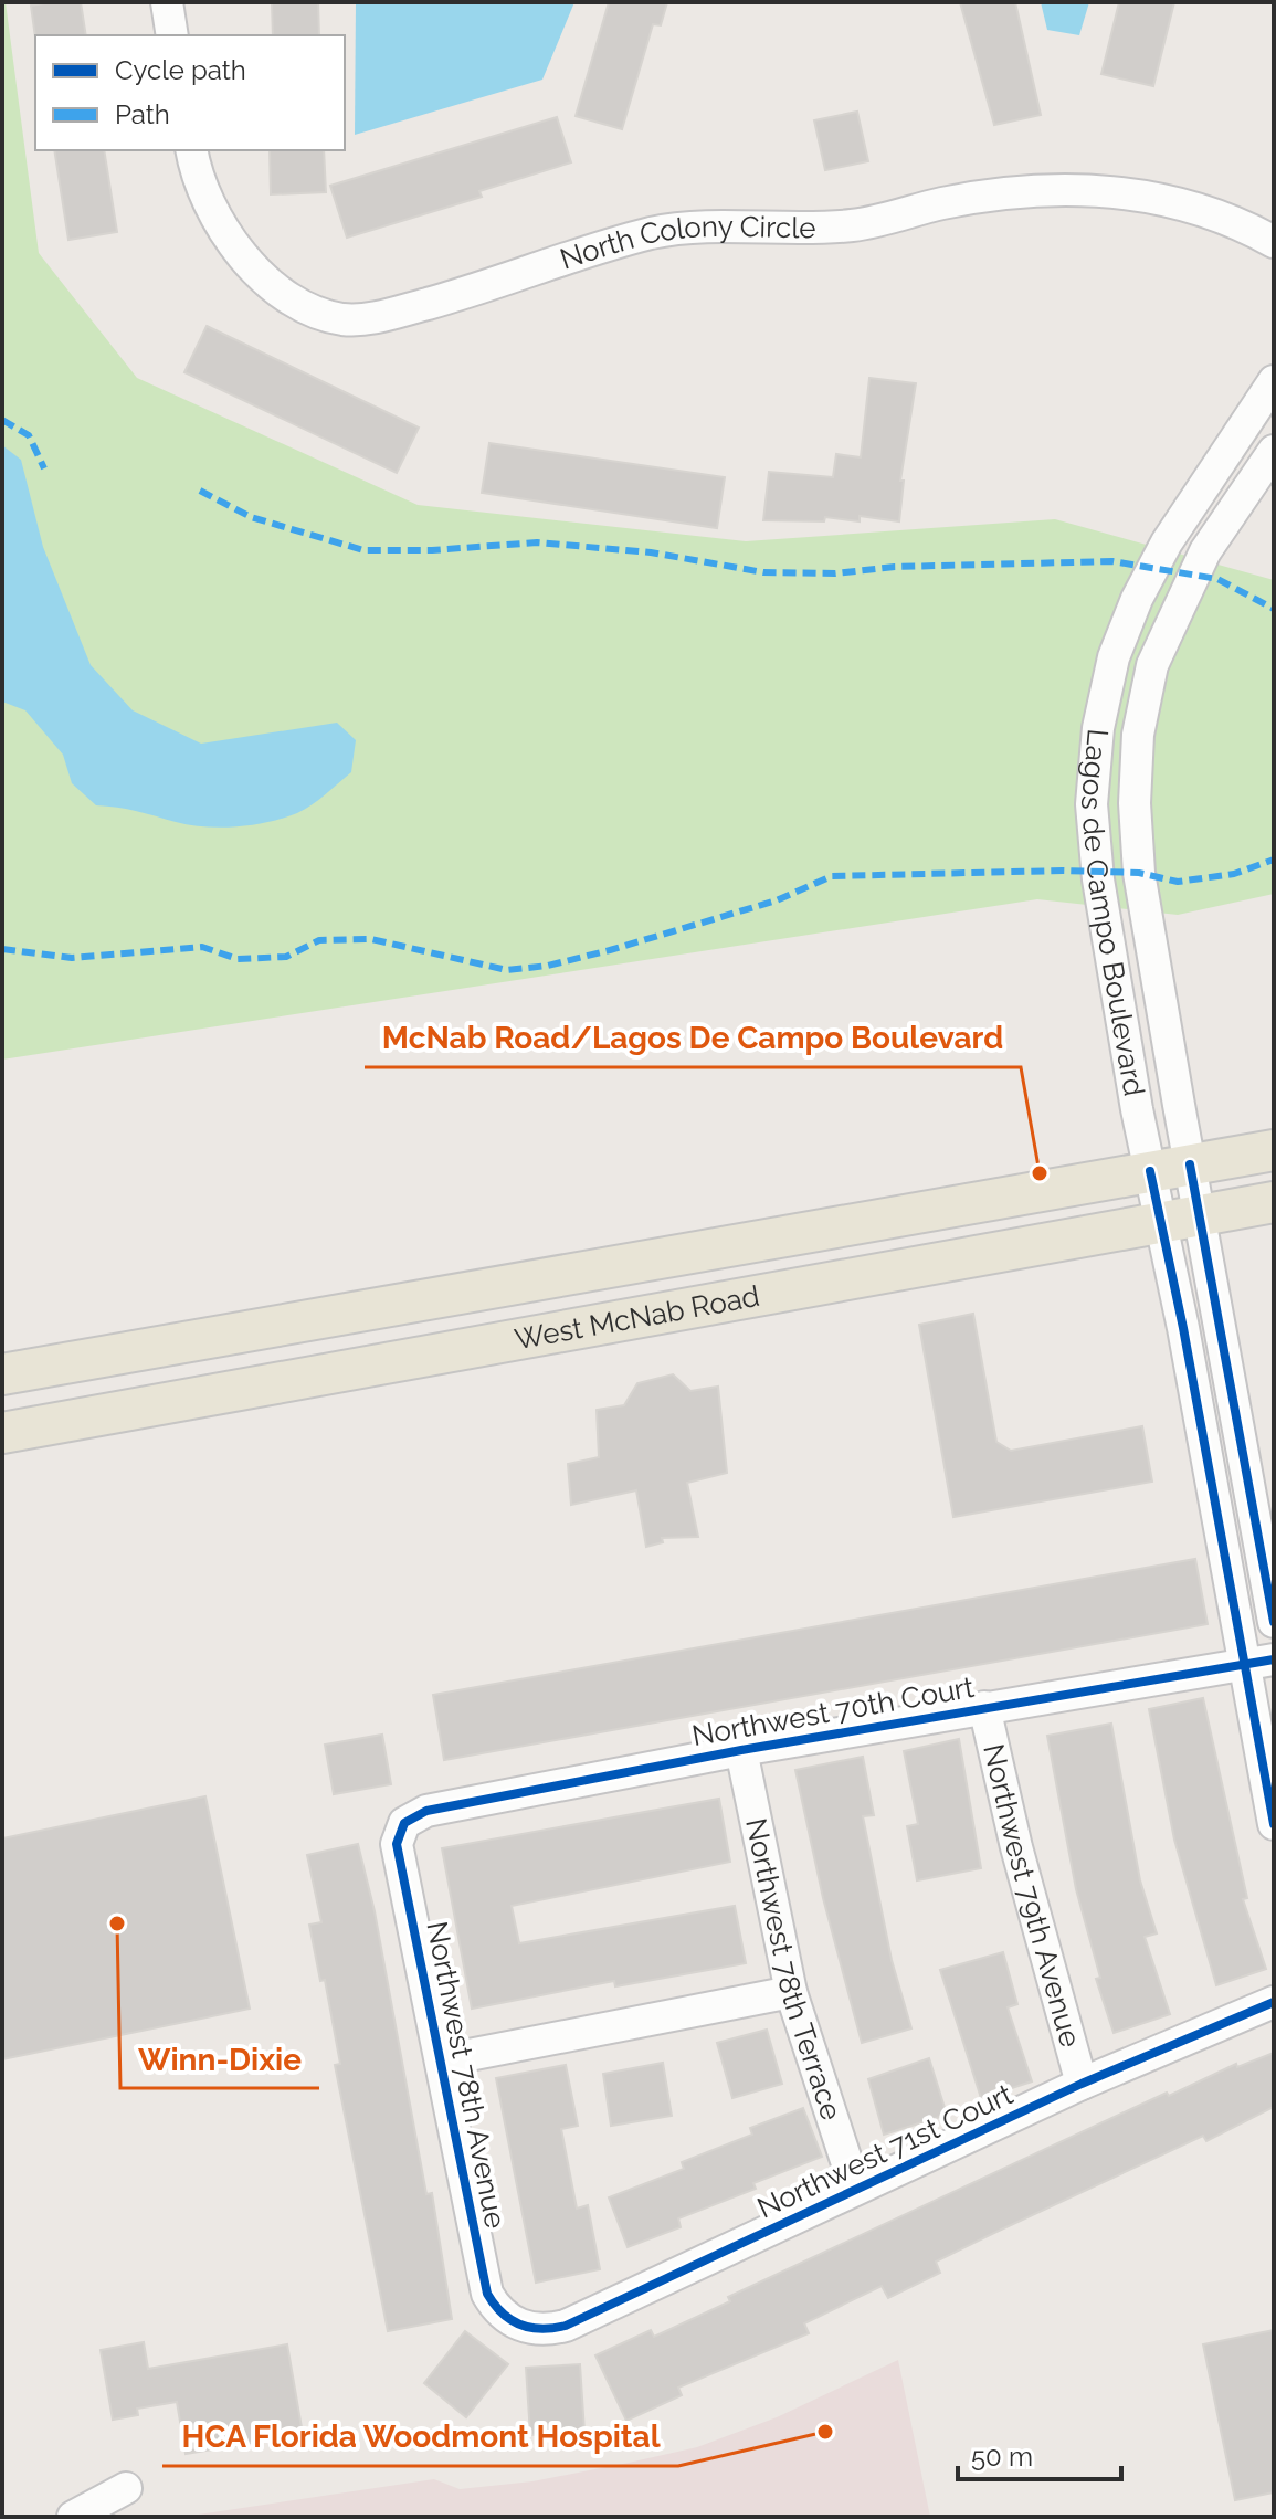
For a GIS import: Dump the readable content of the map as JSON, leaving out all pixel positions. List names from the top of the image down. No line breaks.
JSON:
{"streets":{"main road":["West McNab Road"],"street":["North Colony Circle","Lagos de Campo Boulevard","Northwest 70th Court","Northwest 79th Avenue","Northwest 78th Terrace","Northwest 78th Avenue","Northwest 71st Court"]},"crossings":[["Lagos de Campo Boulevard","West McNab Road"],["Lagos de Campo Boulevard","Northwest 70th Court"],["Northwest 70th Court","Northwest 79th Avenue"],["Northwest 70th Court","Northwest 78th Terrace"],["Northwest 70th Court","Northwest 78th Avenue"],["Northwest 79th Avenue","Northwest 71st Court"],["Northwest 78th Terrace","Northwest 71st Court"],["Northwest 78th Avenue","Northwest 71st Court"]],"places":["McNab Road/Lagos De Campo Boulevard","Winn-Dixie","HCA Florida Woodmont Hospital"],"legend":["Cycle path","Path"],"scale_bar":"50 m"}
